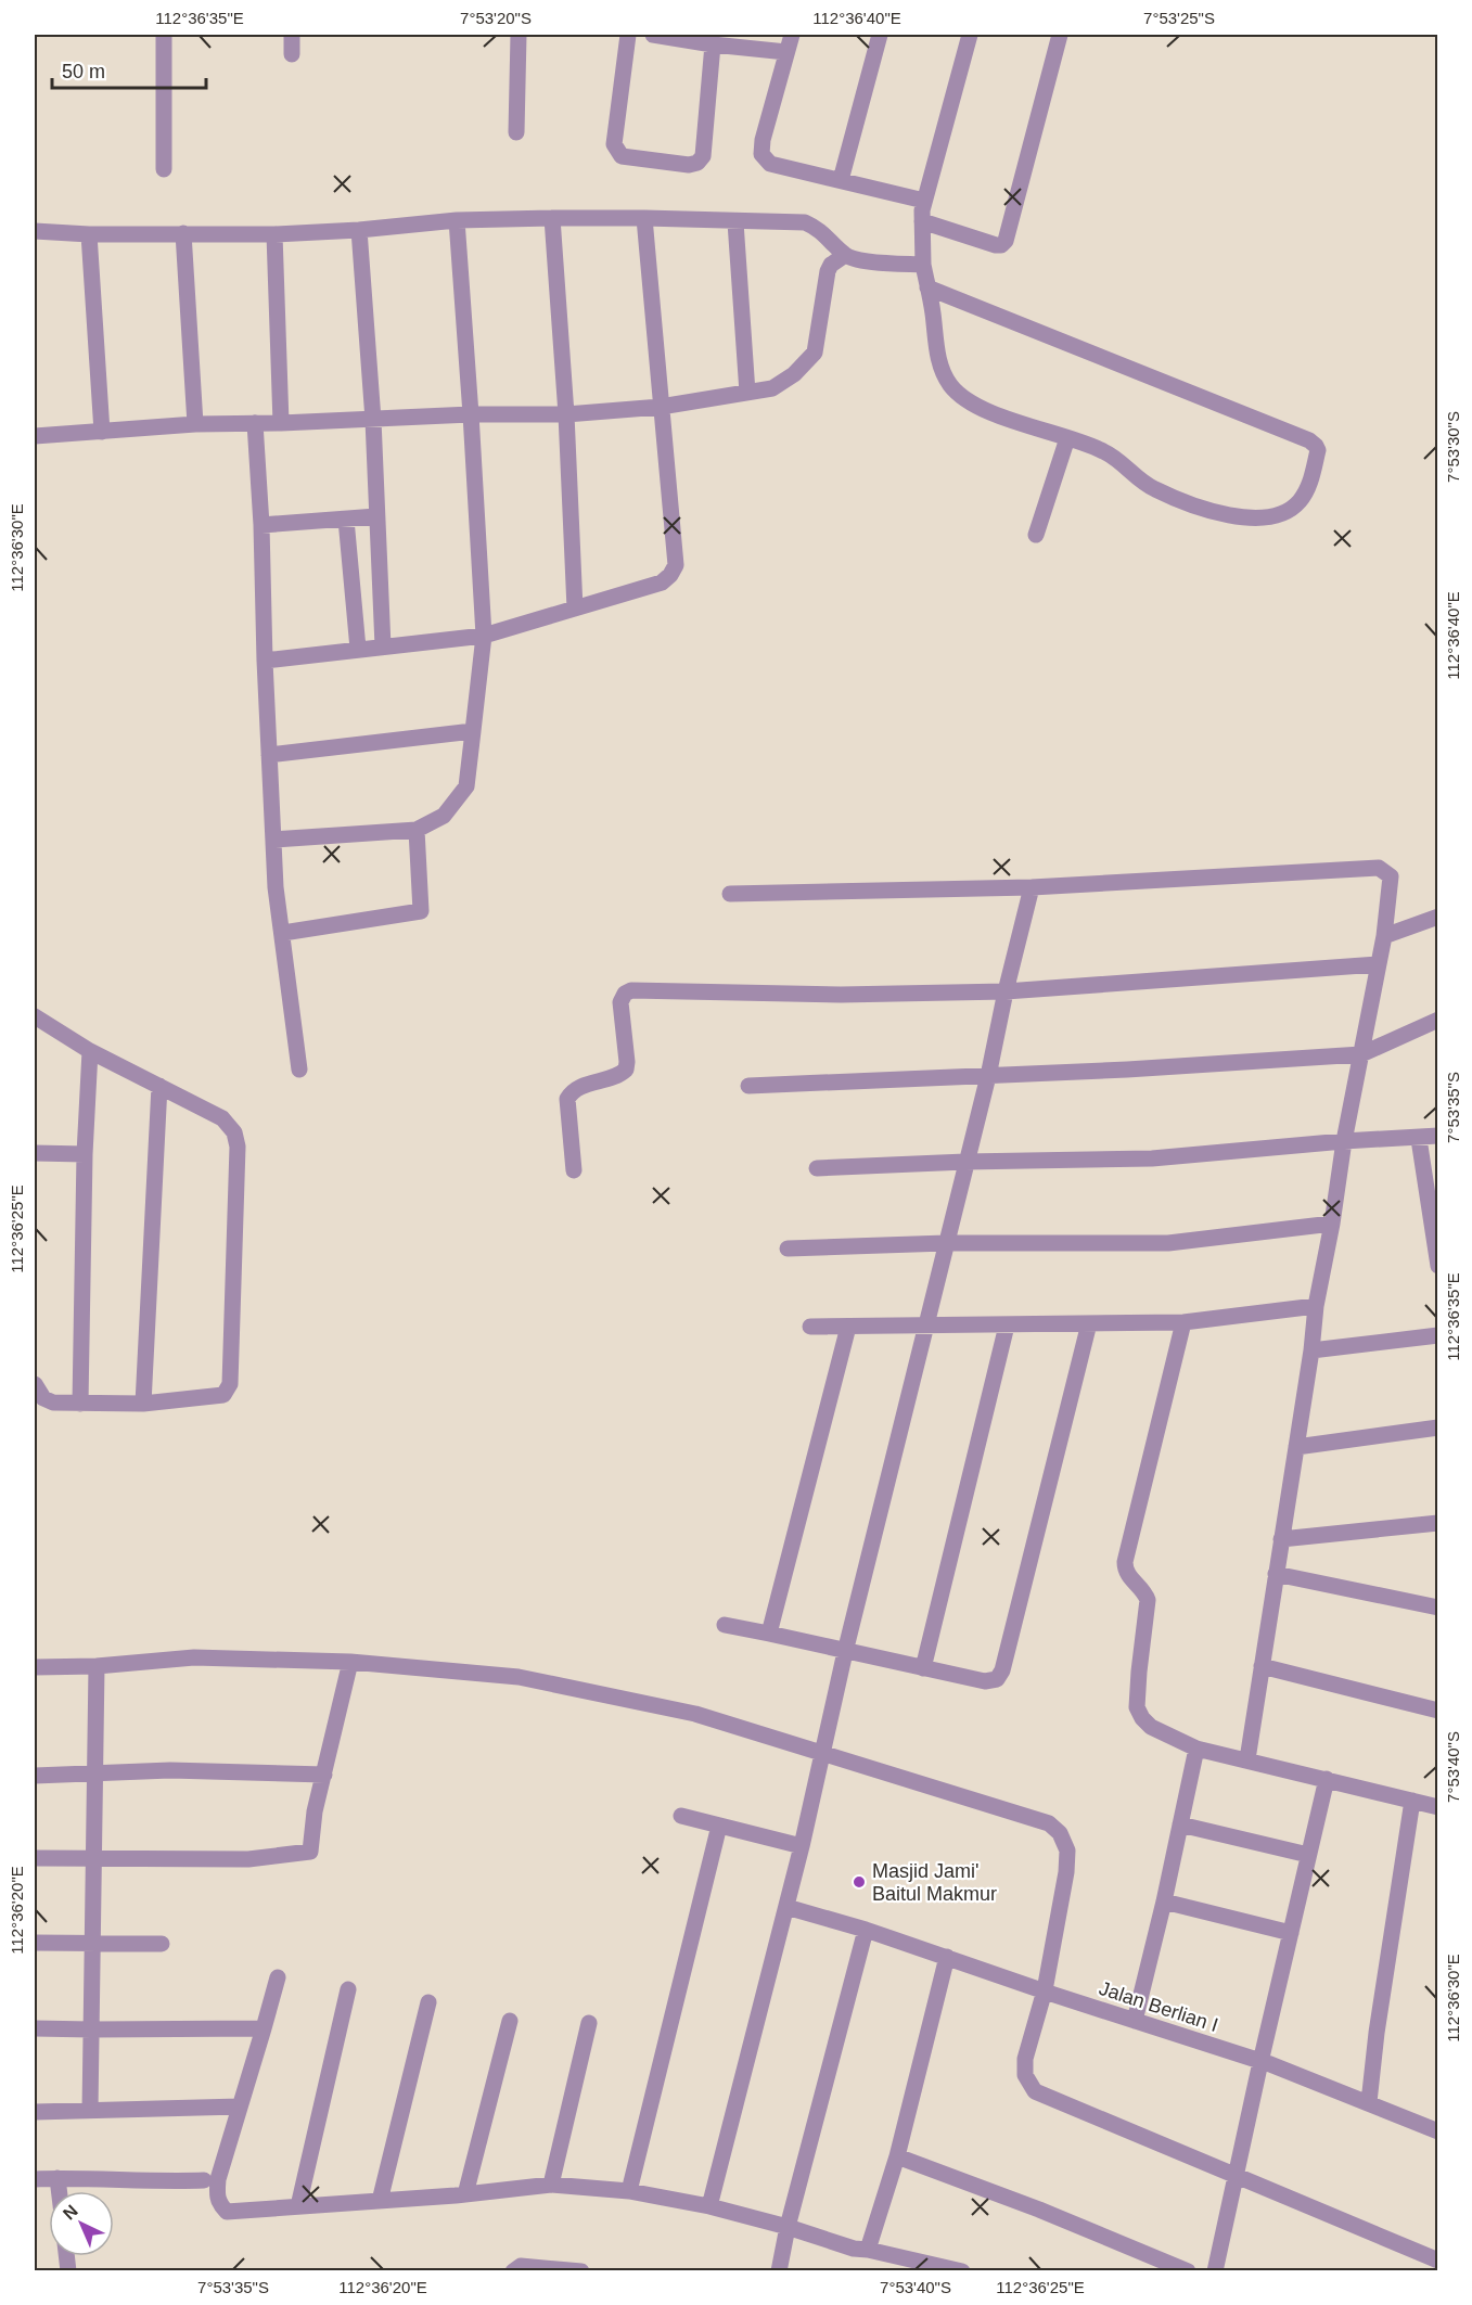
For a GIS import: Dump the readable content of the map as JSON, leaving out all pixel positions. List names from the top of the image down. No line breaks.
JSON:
{"streets":{"street":["Jalan Berlian I"]},"places":["Masjid Jami' Baitul Makmur"],"scale_bar":"50 m","north":"top left","coordinates":["112°36'35\"E","7°53'20\"S","112°36'40\"E","7°53'25\"S","7°53'30\"S","112°36'30\"E","7°53'35\"S","112°36'25\"E","7°53'40\"S","112°36'20\"E"]}
